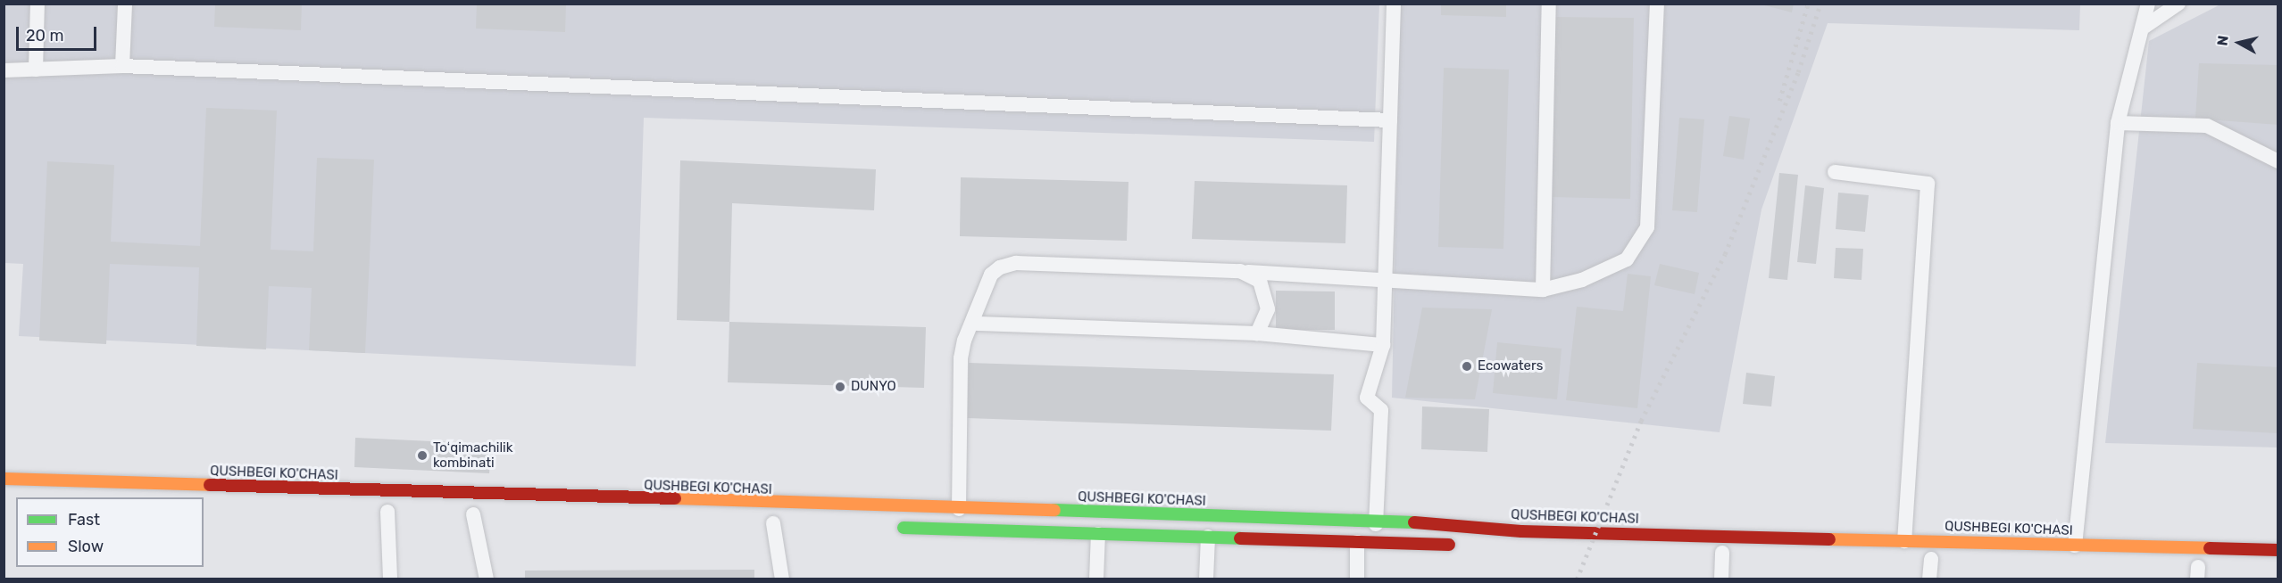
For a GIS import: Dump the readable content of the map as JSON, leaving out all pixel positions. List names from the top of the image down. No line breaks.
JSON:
{"streets":{"main road":["QUSHBEGI KO'CHASI"]},"places":["Ecowaters","DUNYO","Toʻqimachilik kombinati"],"legend":["Fast","Slow"],"scale_bar":"20 m","north":"left"}
